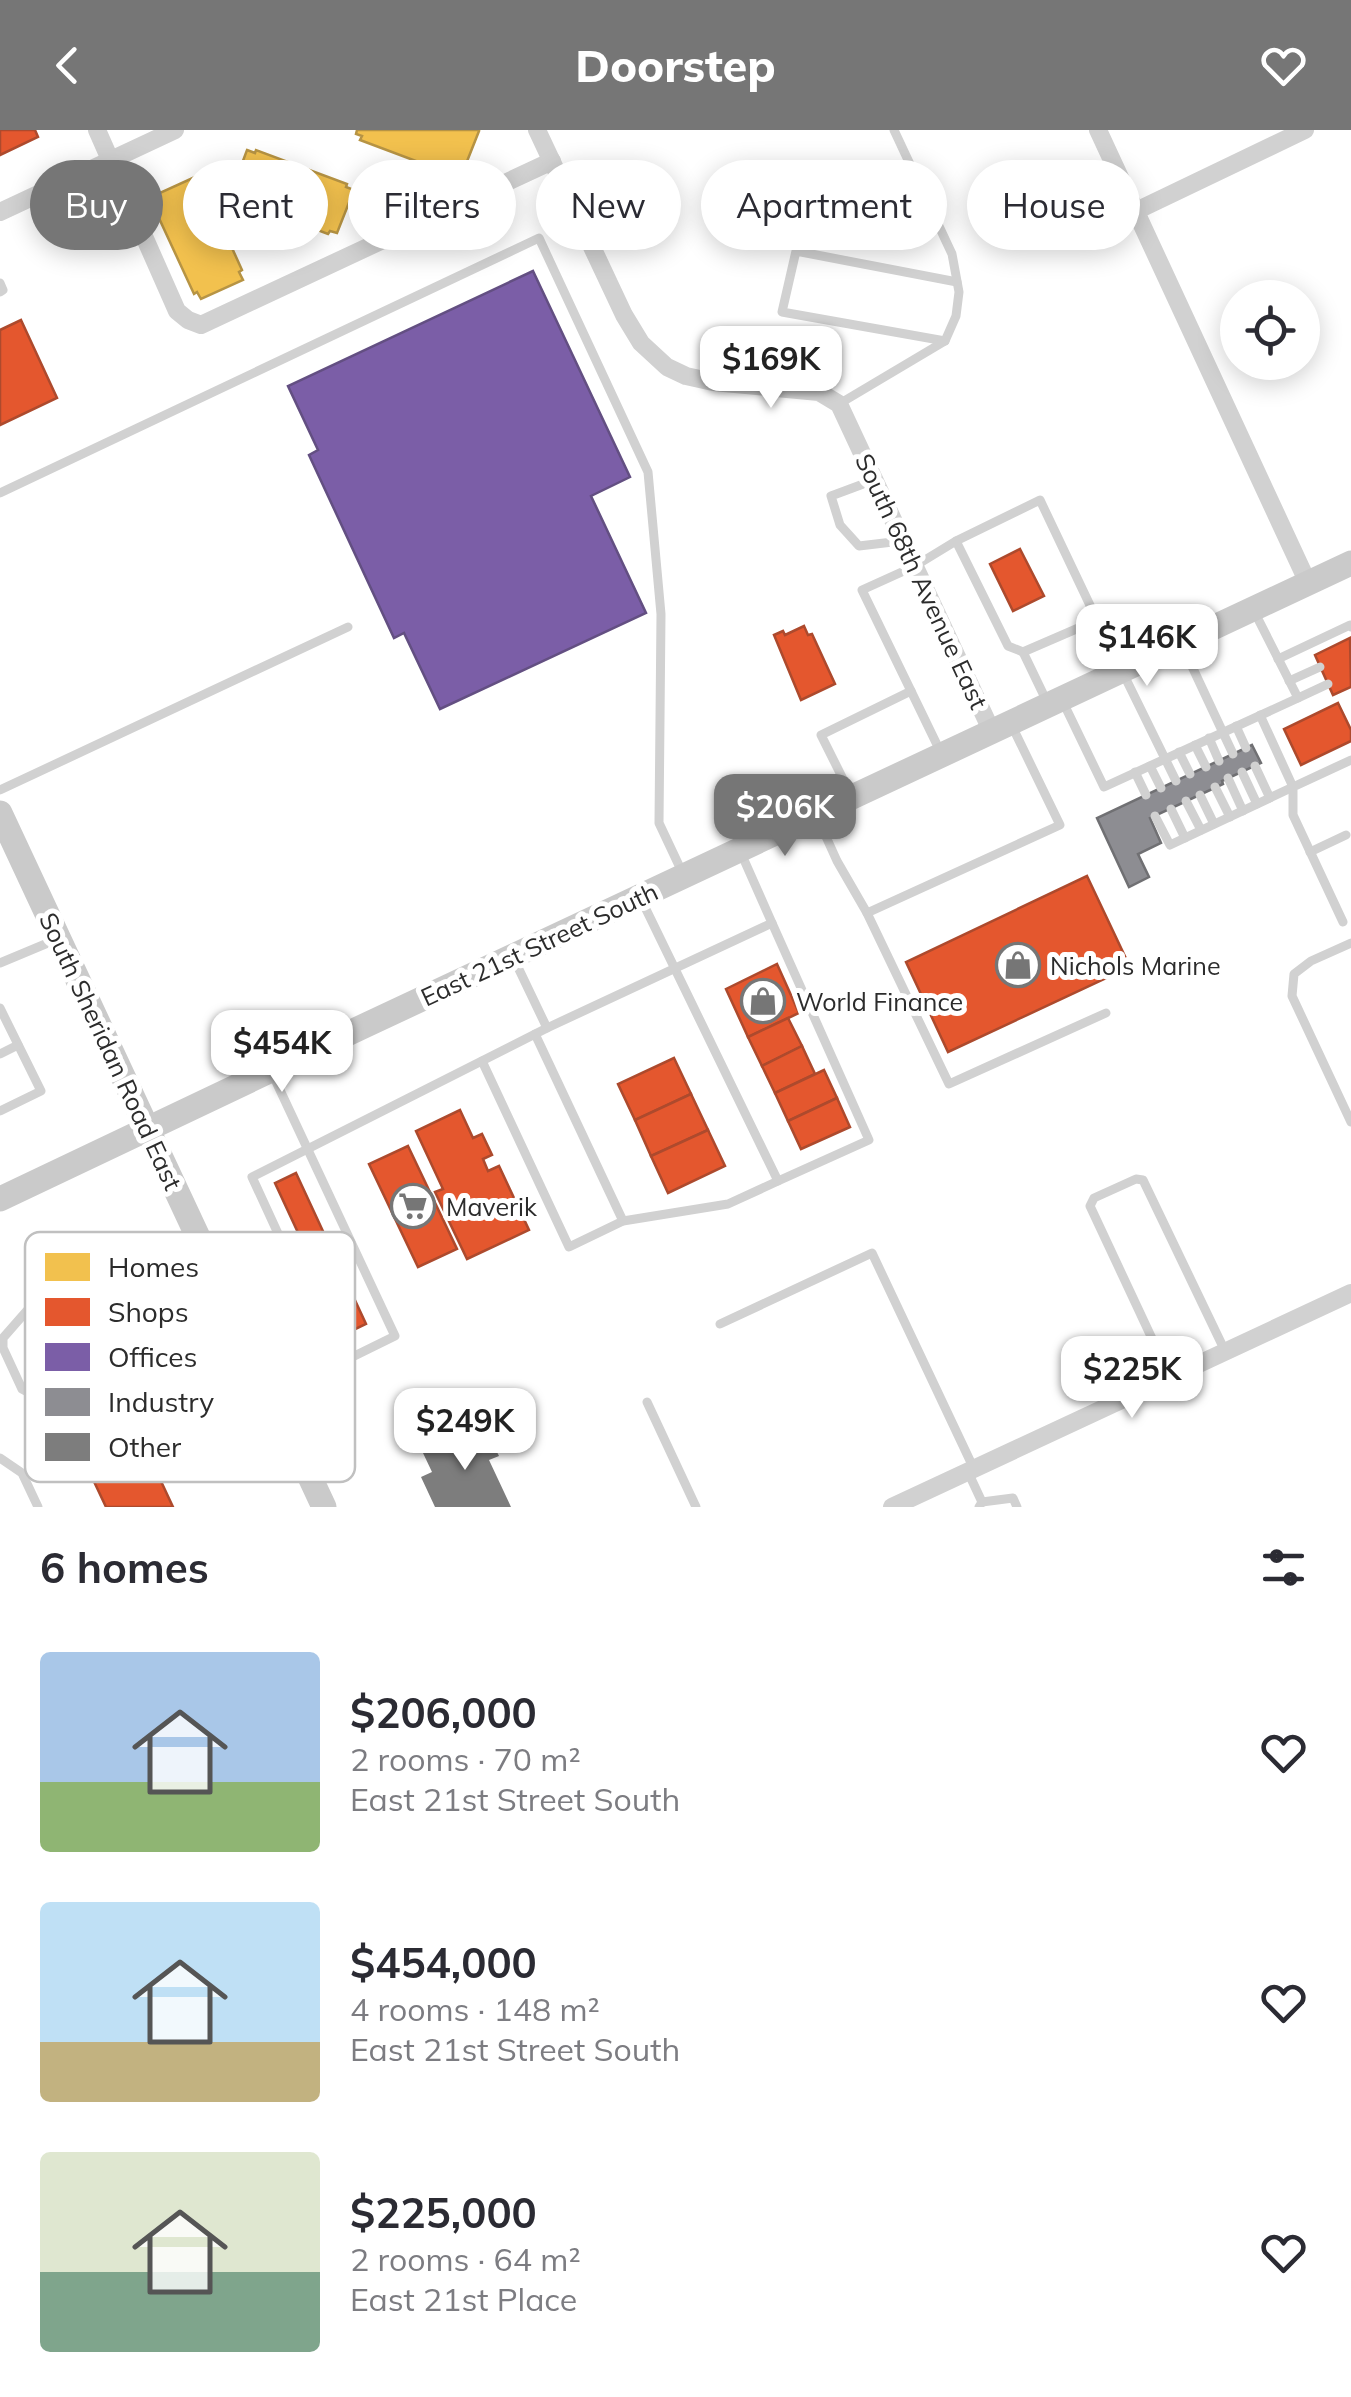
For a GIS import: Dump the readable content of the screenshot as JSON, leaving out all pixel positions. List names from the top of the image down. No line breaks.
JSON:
{"streets":{"main road":["East 21st Street South","South Sheridan Road East"],"street":["South 68th Avenue East"]},"crossings":[["South 68th Avenue East","East 21st Street South"],["East 21st Street South","South Sheridan Road East"]],"places":{"shop":["Nichols Marine","World Finance"],"supermarket":["Maverik"]},"legend":["Homes","Shops","Offices","Industry","Other"],"page":{"header":"Doorstep","chip":["Buy","Rent","Filters","New","Apartment","House"],"price":["$169K","$146K","$206K","$454K","$225K","$249K"],"heading":"6 homes","list":[{"name":"$206,000","note":"2 rooms · 70 m² · East 21st Street South"},{"name":"$454,000","note":"4 rooms · 148 m² · East 21st Street South"},{"name":"$225,000","note":"2 rooms · 64 m² · East 21st Place"}]}}
